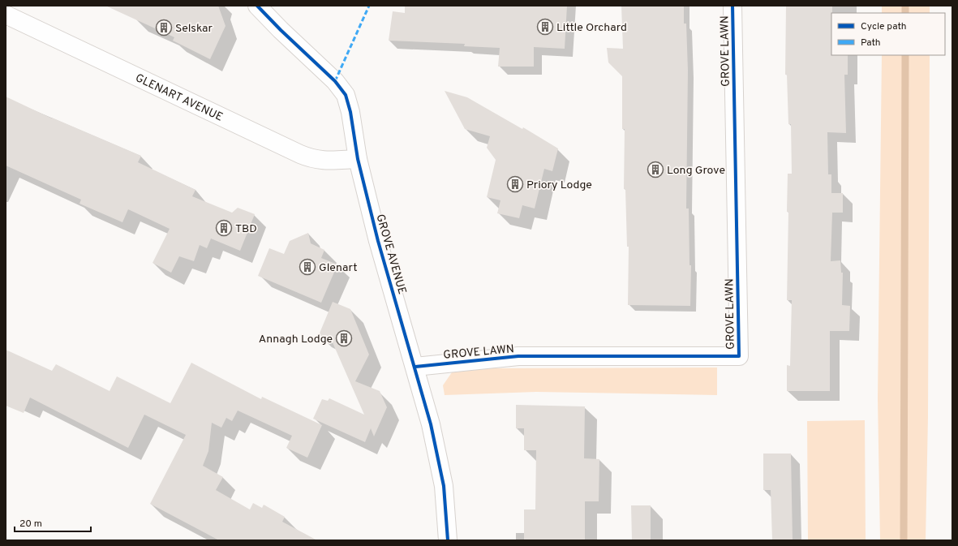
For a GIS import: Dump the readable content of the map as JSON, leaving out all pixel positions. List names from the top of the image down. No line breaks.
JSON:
{"streets":{"street":["GROVE LAWN","GLENART AVENUE","GROVE AVENUE"]},"crossings":[["GROVE LAWN","GROVE AVENUE"],["GLENART AVENUE","GROVE AVENUE"]],"places":{"building":["Little Orchard","Selskar","Long Grove","Priory Lodge","TBD","Glenart","Annagh Lodge"]},"legend":["Cycle path","Path"],"scale_bar":"20 m"}
